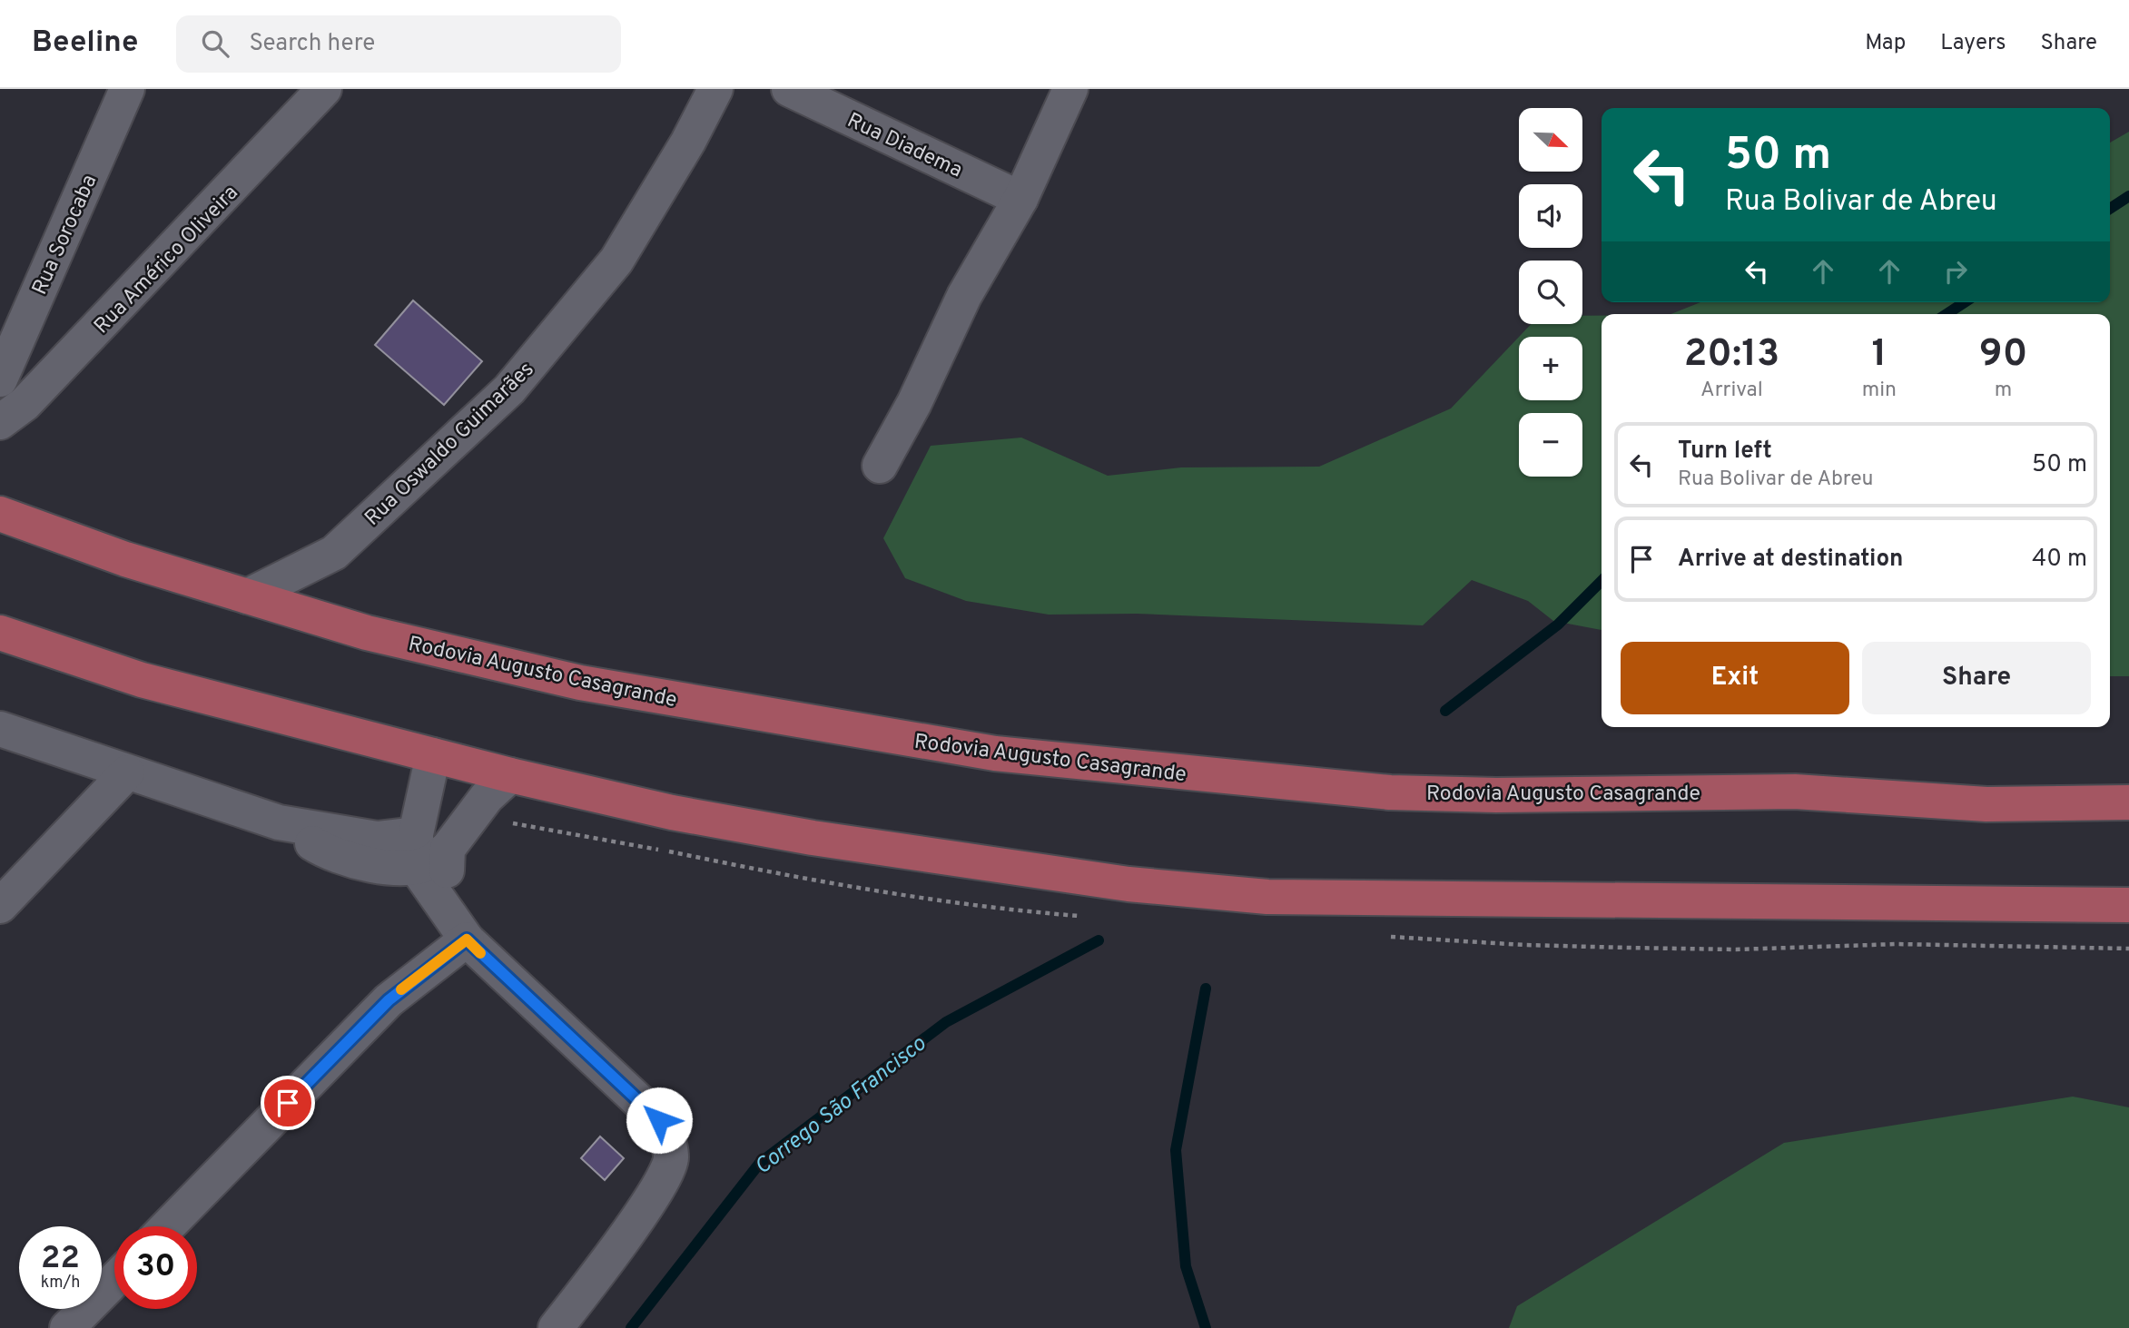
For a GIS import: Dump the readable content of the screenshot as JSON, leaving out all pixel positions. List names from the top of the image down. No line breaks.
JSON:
{"streets":{"main road":["Rodovia Augusto Casagrande"],"street":["Rua Diadema","Rua Sorocaba","Rua Américo Oliveira","Rua Oswaldo Guimarães"]},"crossings":[["Rua Oswaldo Guimarães","Rodovia Augusto Casagrande"]],"water":["Corrego São Francisco"],"north":"bottom right","page":{"header":"Beeline","search":"Search here","nav":["Map","Layers","Share"],"map_buttons":["+","−"],"turn":["50 m","Rua Bolivar de Abreu"],"eta":["20:13","Arrival","1","min","90","m"],"list":[{"name":"Turn left","note":"Rua Bolivar de Abreu","value":"50 m"},{"name":"Arrive at destination","value":"40 m"}],"buttons":["Exit","Share"],"speed":"22 km/h","limit":"30"}}
